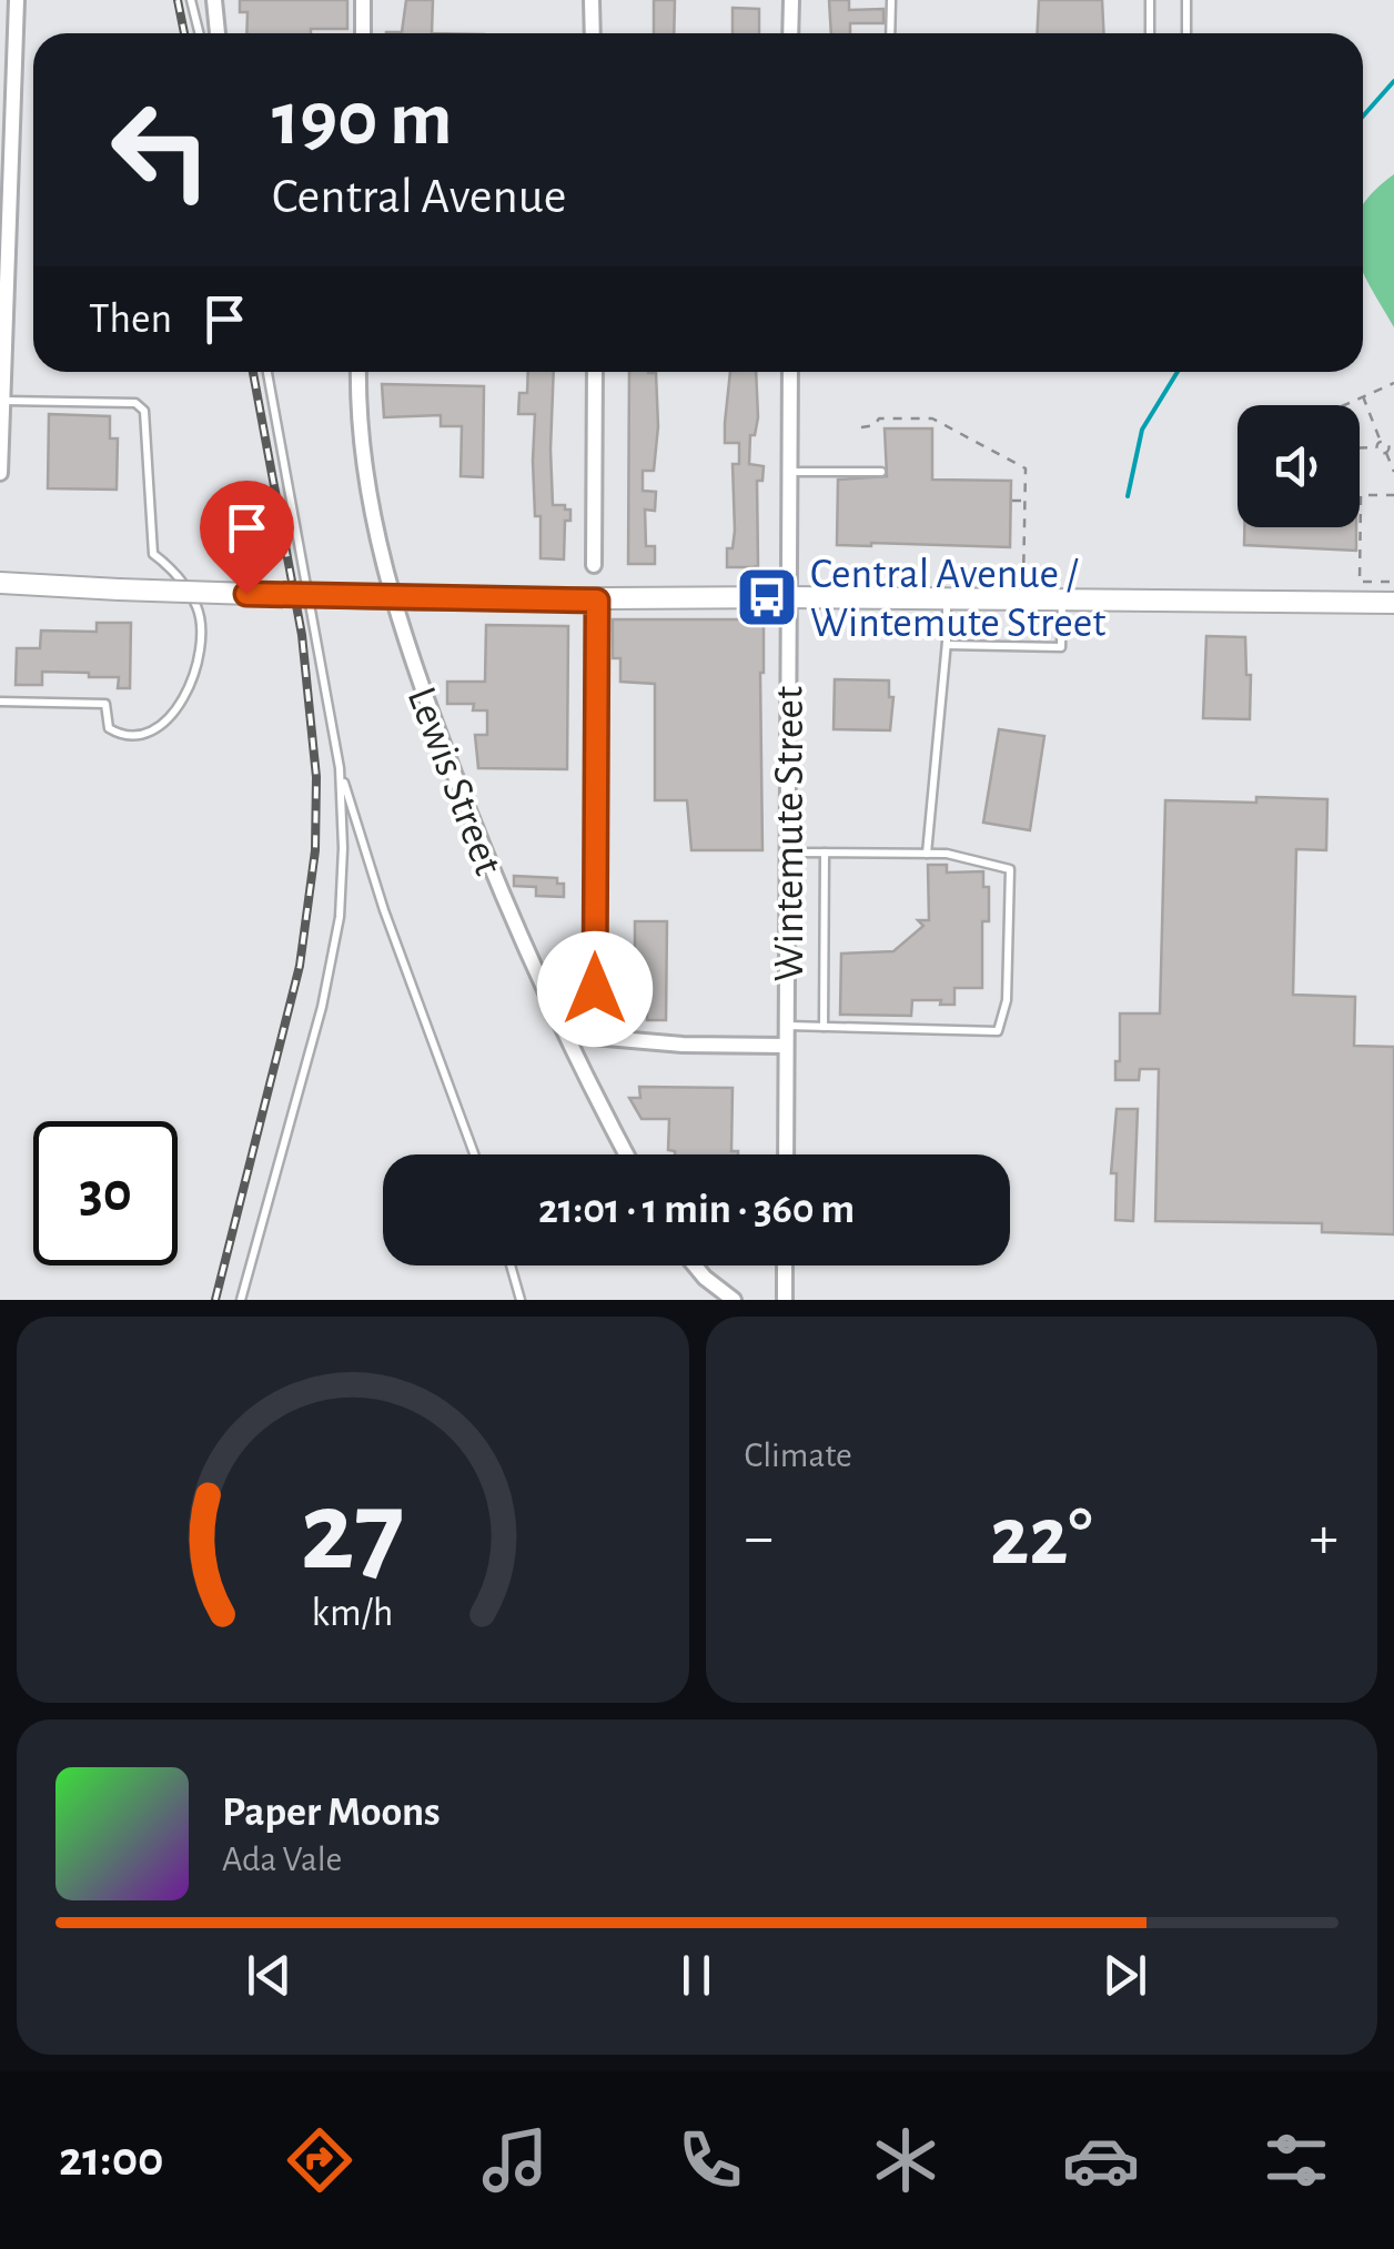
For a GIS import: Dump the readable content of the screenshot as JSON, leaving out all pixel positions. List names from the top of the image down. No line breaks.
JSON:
{"streets":{"street":["Lewis Street","Wintemute Street"]},"places":{"bus stop":["Central Avenue / Wintemute Street"]},"page":{"turn":["190 m","Central Avenue"],"then":"Then","limit":"30","trip":"21:01 · 1 min · 360 m","tile":"Climate","heat":["−","22°","+"],"song":["Paper Moons","Ada Vale"],"tabs":"21:00","gauge":["27","km/h"]}}
